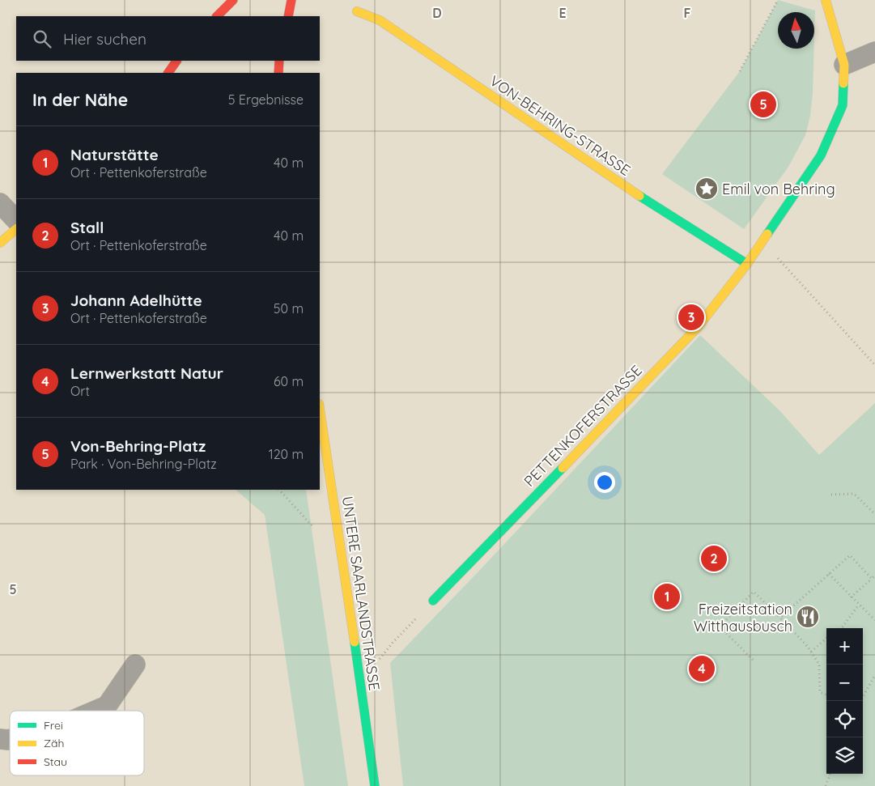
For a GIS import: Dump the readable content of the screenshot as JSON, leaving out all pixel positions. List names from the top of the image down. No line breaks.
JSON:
{"streets":{"street":["VON-BEHRING-STRASSE","PETTENKOFERSTRASSE","UNTERE SAARLANDSTRASSE"]},"crossings":[["VON-BEHRING-STRASSE","PETTENKOFERSTRASSE"]],"places":{"place":["Emil von Behring"],"restaurant":["Freizeitstation Witthausbusch"]},"legend":["Frei","Zäh","Stau"],"north":"top","page":{"search":"Hier suchen","heading":["In der Nähe","5 Ergebnisse"],"pins":["5","3","2","1","4"],"list":[{"mark":"1","name":"Naturstätte","note":"Ort · Pettenkoferstraße","value":"40 m"},{"mark":"2","name":"Stall","note":"Ort · Pettenkoferstraße","value":"40 m"},{"mark":"3","name":"Johann Adelhütte","note":"Ort · Pettenkoferstraße","value":"50 m"},{"mark":"4","name":"Lernwerkstatt Natur","note":"Ort","value":"60 m"},{"mark":"5","name":"Von-Behring-Platz","note":"Park · Von-Behring-Platz","value":"120 m"}],"map_buttons":["+","−"]},"grid":{"columns":["D","E","F"],"rows":["5"]}}
